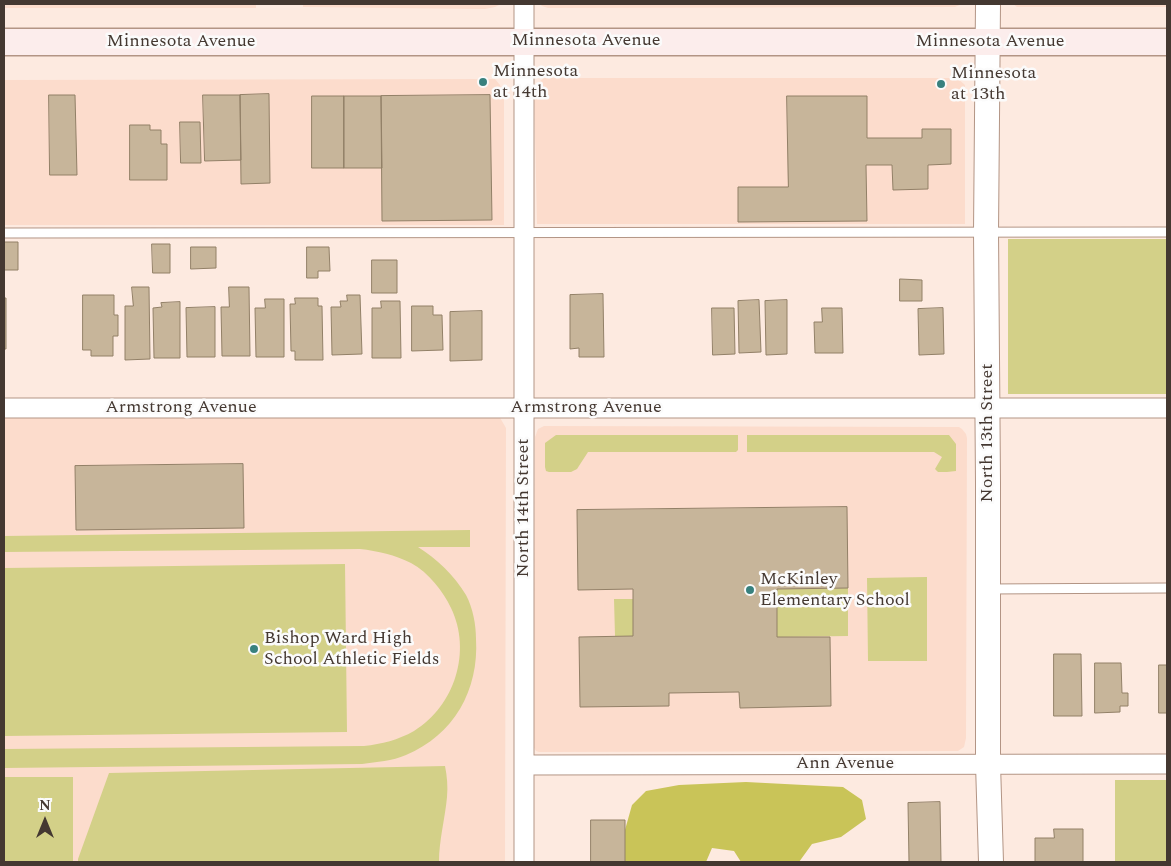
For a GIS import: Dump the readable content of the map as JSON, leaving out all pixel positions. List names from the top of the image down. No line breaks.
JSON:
{"streets":{"main road":["Minnesota Avenue"],"street":["Armstrong Avenue","North 13th Street","North 14th Street","Ann Avenue"]},"crossings":[["Minnesota Avenue","North 13th Street"],["Minnesota Avenue","North 14th Street"],["Armstrong Avenue","North 13th Street"],["Armstrong Avenue","North 14th Street"],["North 13th Street","Ann Avenue"],["North 14th Street","Ann Avenue"]],"places":["Minnesota at 14th","Minnesota at 13th","McKinley Elementary School","Bishop Ward High School Athletic Fields"],"north":"top"}
